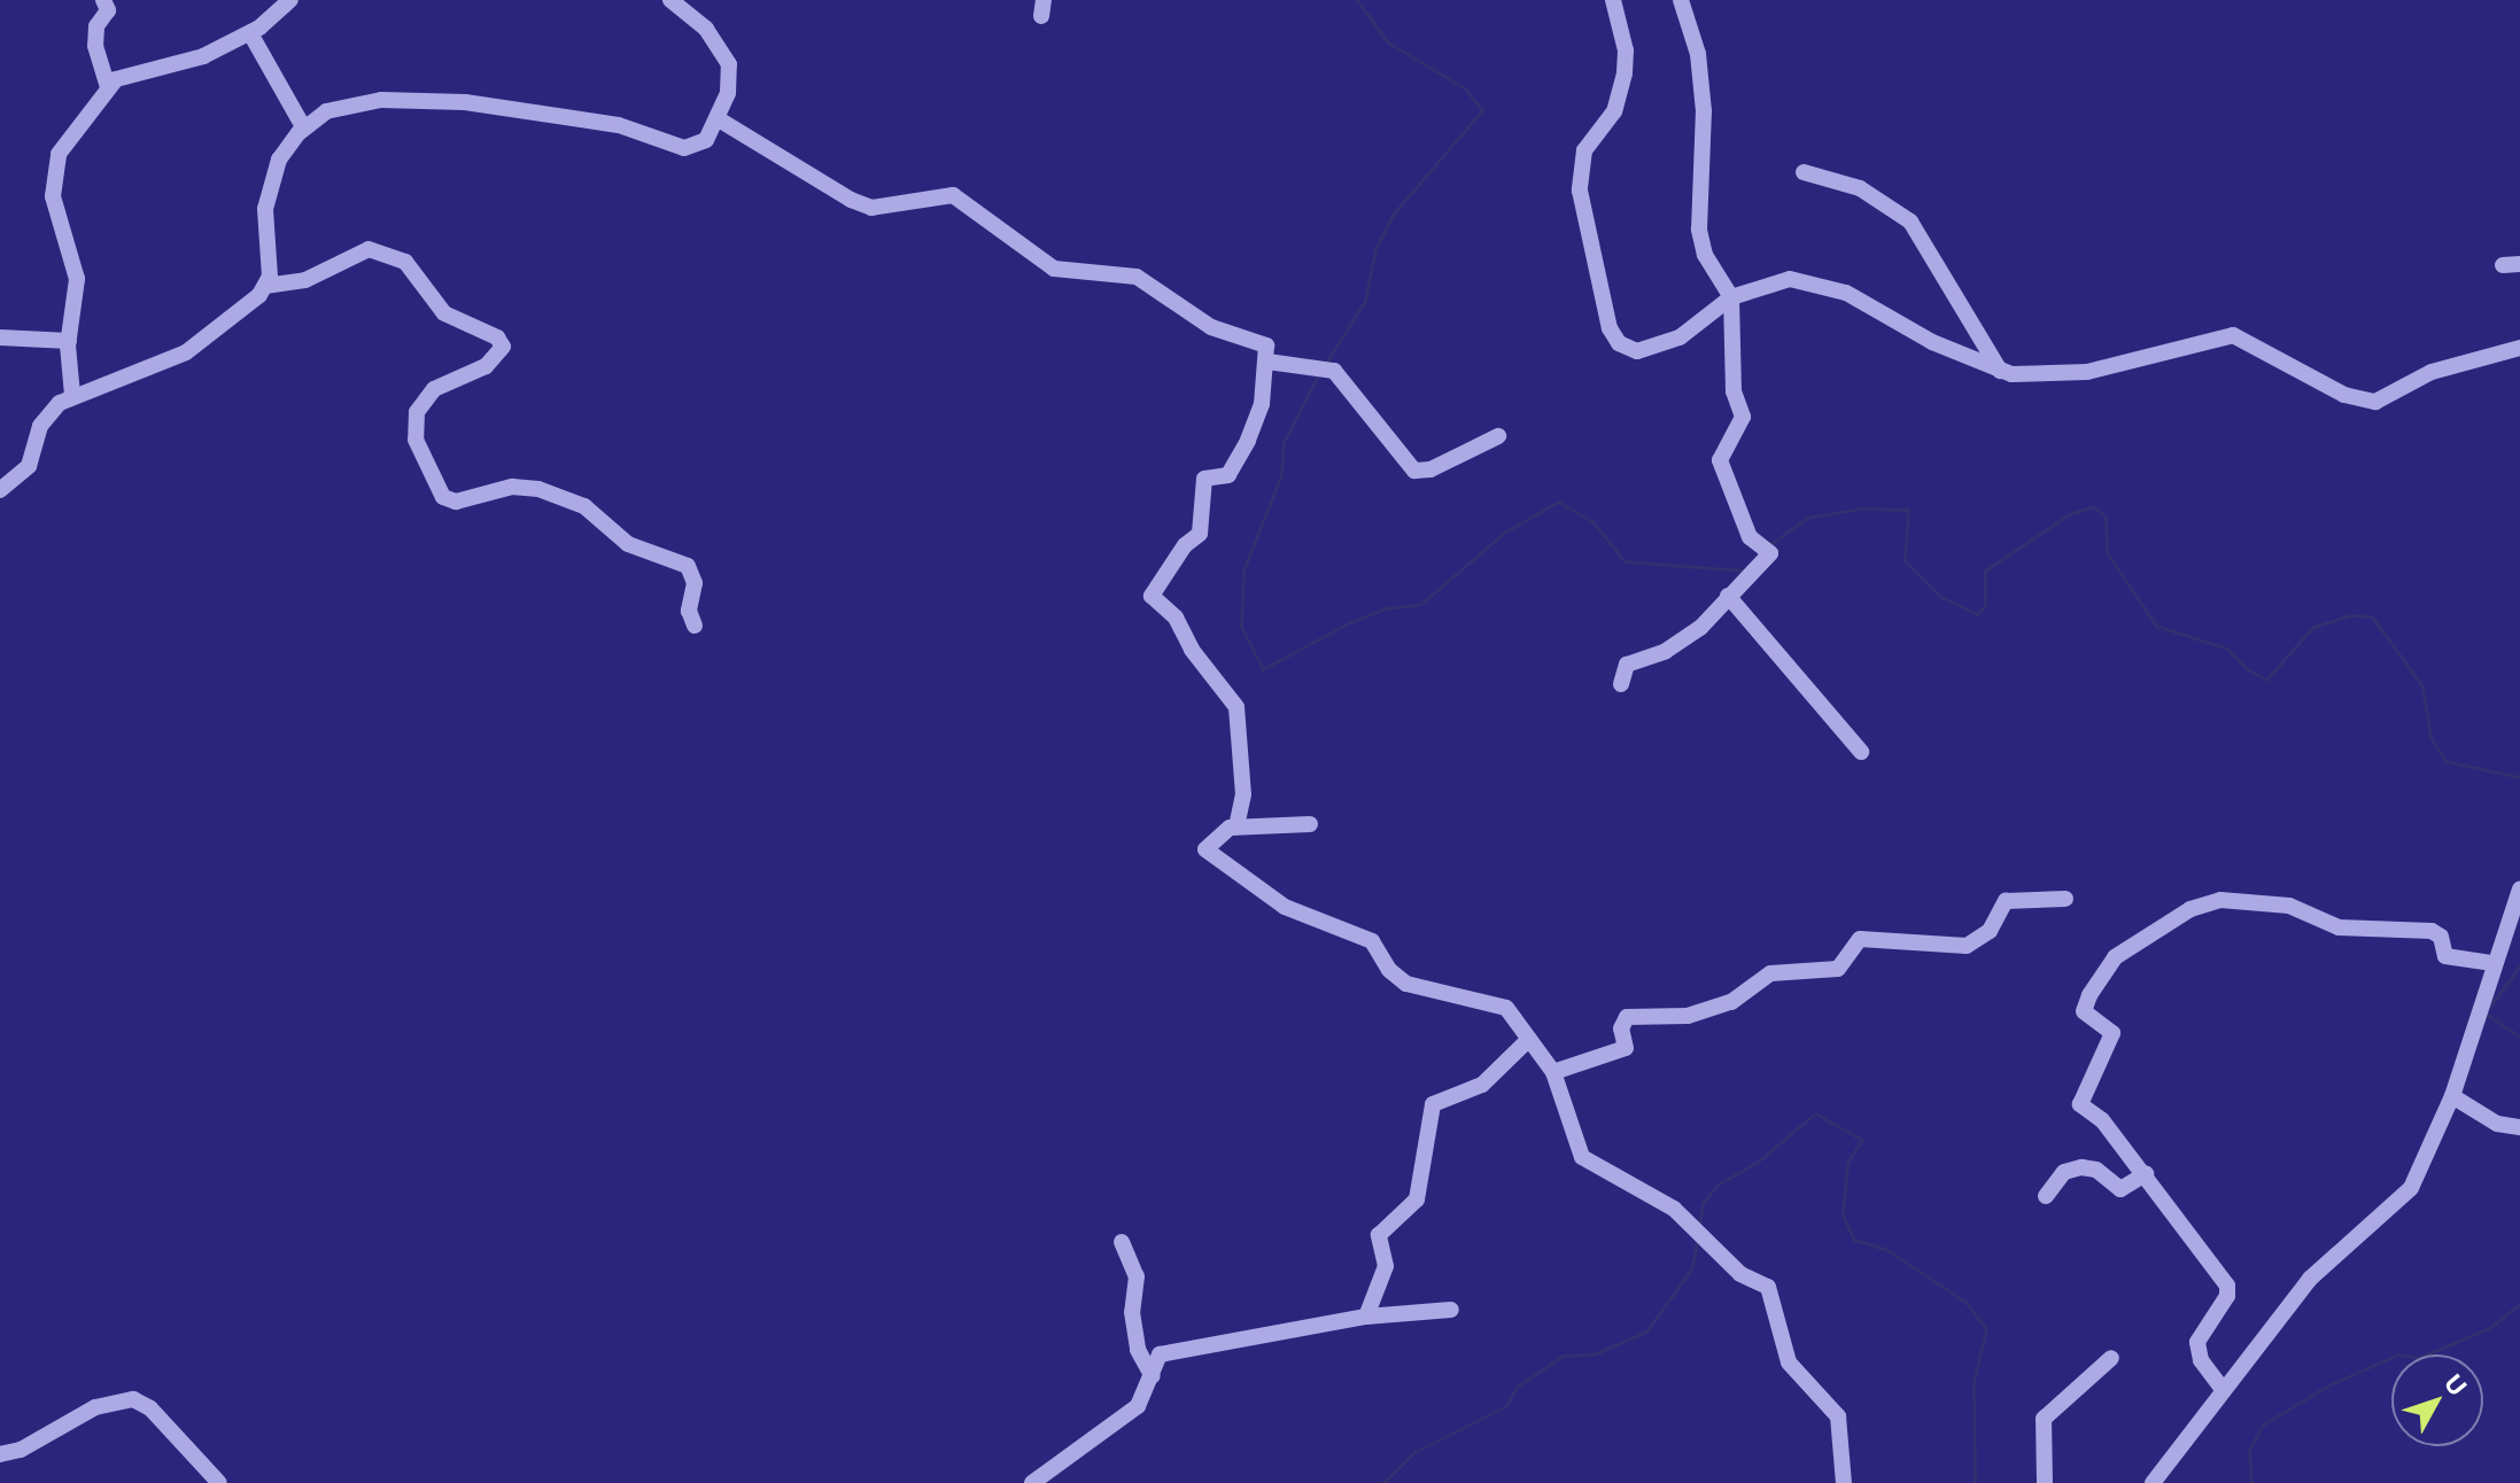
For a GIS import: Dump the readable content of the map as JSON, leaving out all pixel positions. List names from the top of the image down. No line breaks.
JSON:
{"north":"top right"}
